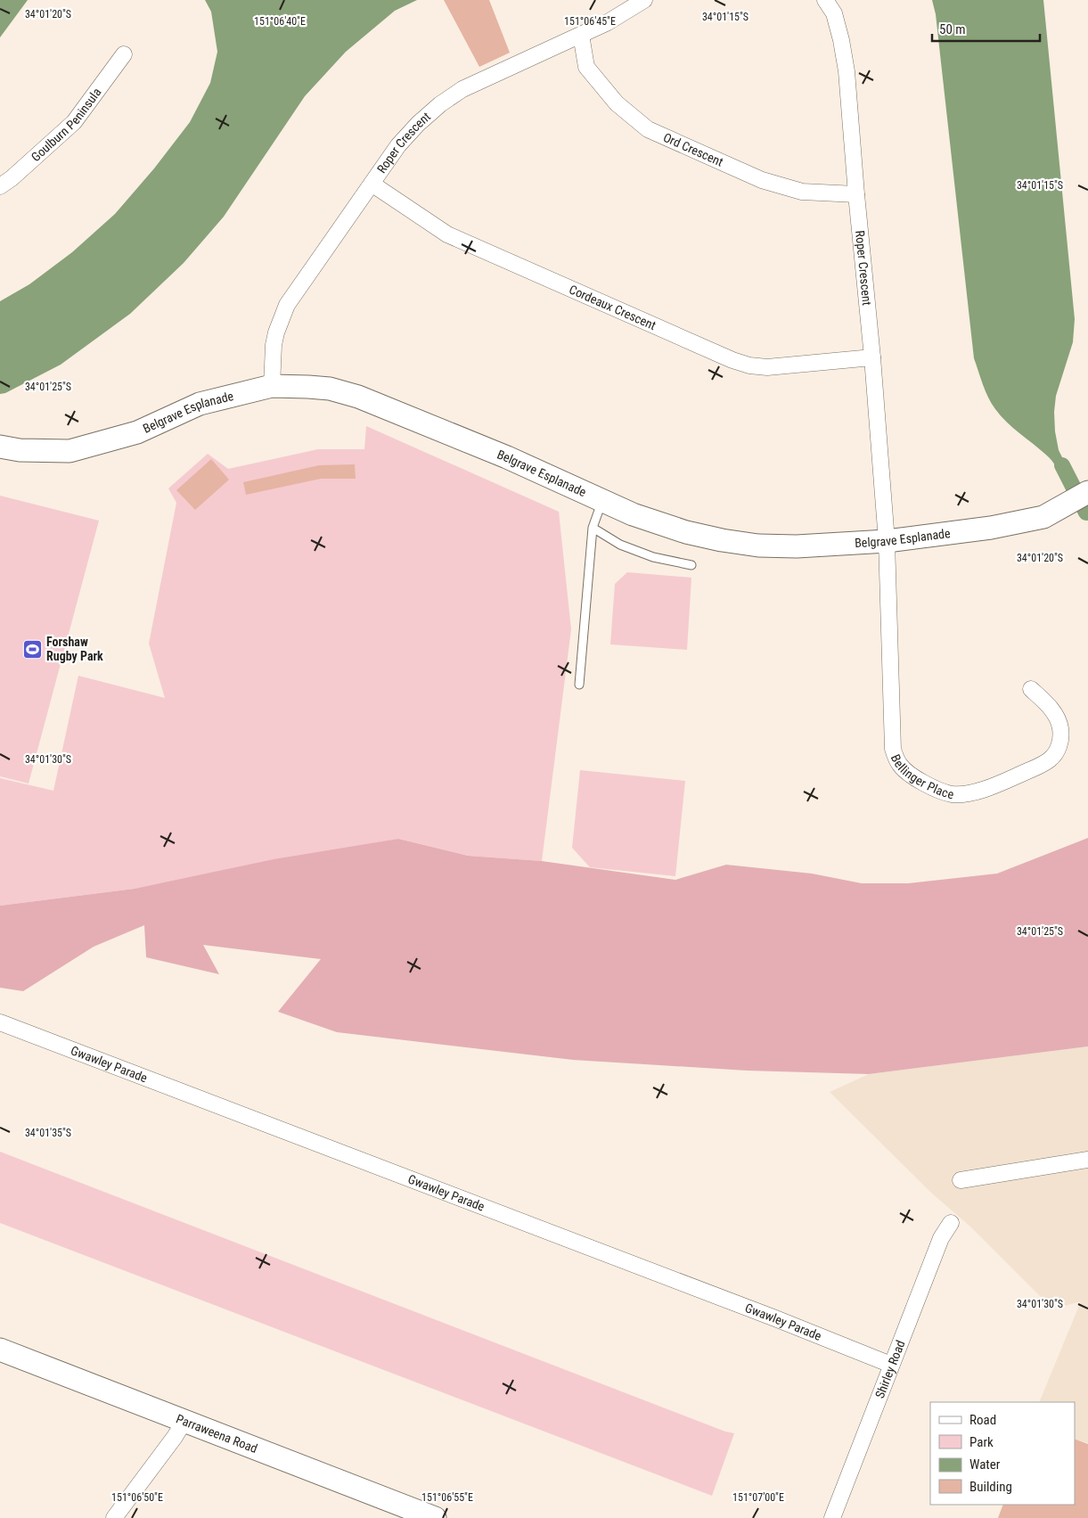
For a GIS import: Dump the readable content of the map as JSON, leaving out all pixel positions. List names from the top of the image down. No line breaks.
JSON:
{"streets":{"street":["Goulburn Peninsula","Roper Crescent","Ord Crescent","Cordeaux Crescent","Belgrave Esplanade","Bellinger Place","Gwawley Parade","Shirley Road","Parraweena Road"]},"crossings":[["Roper Crescent","Ord Crescent"],["Roper Crescent","Cordeaux Crescent"],["Roper Crescent","Belgrave Esplanade"],["Roper Crescent","Bellinger Place"],["Belgrave Esplanade","Bellinger Place"],["Gwawley Parade","Shirley Road"]],"places":{"sports":["Forshaw Rugby Park"]},"legend":["Road","Park","Water","Building"],"scale_bar":"50 m","coordinates":["34°01'20\"S","34°01'15\"S","151°06'40\"E","151°06'45\"E","34°01'25\"S","34°01'30\"S","34°01'35\"S","151°06'50\"E","151°06'55\"E","151°07'00\"E"]}
